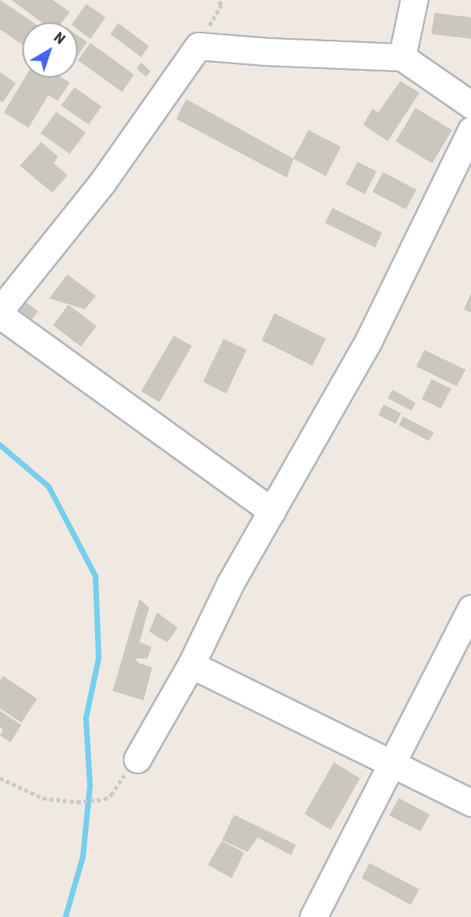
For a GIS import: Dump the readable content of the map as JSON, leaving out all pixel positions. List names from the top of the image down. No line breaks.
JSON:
{"north":"top right"}
